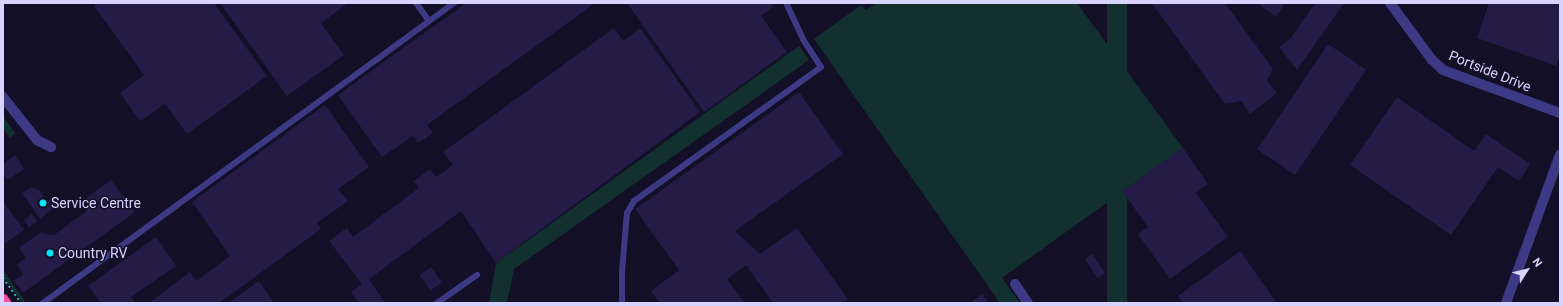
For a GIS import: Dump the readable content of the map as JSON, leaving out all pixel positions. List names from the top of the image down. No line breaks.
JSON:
{"streets":{"street":["Portside Drive"]},"places":["Service Centre","Country RV"],"north":"top right"}
